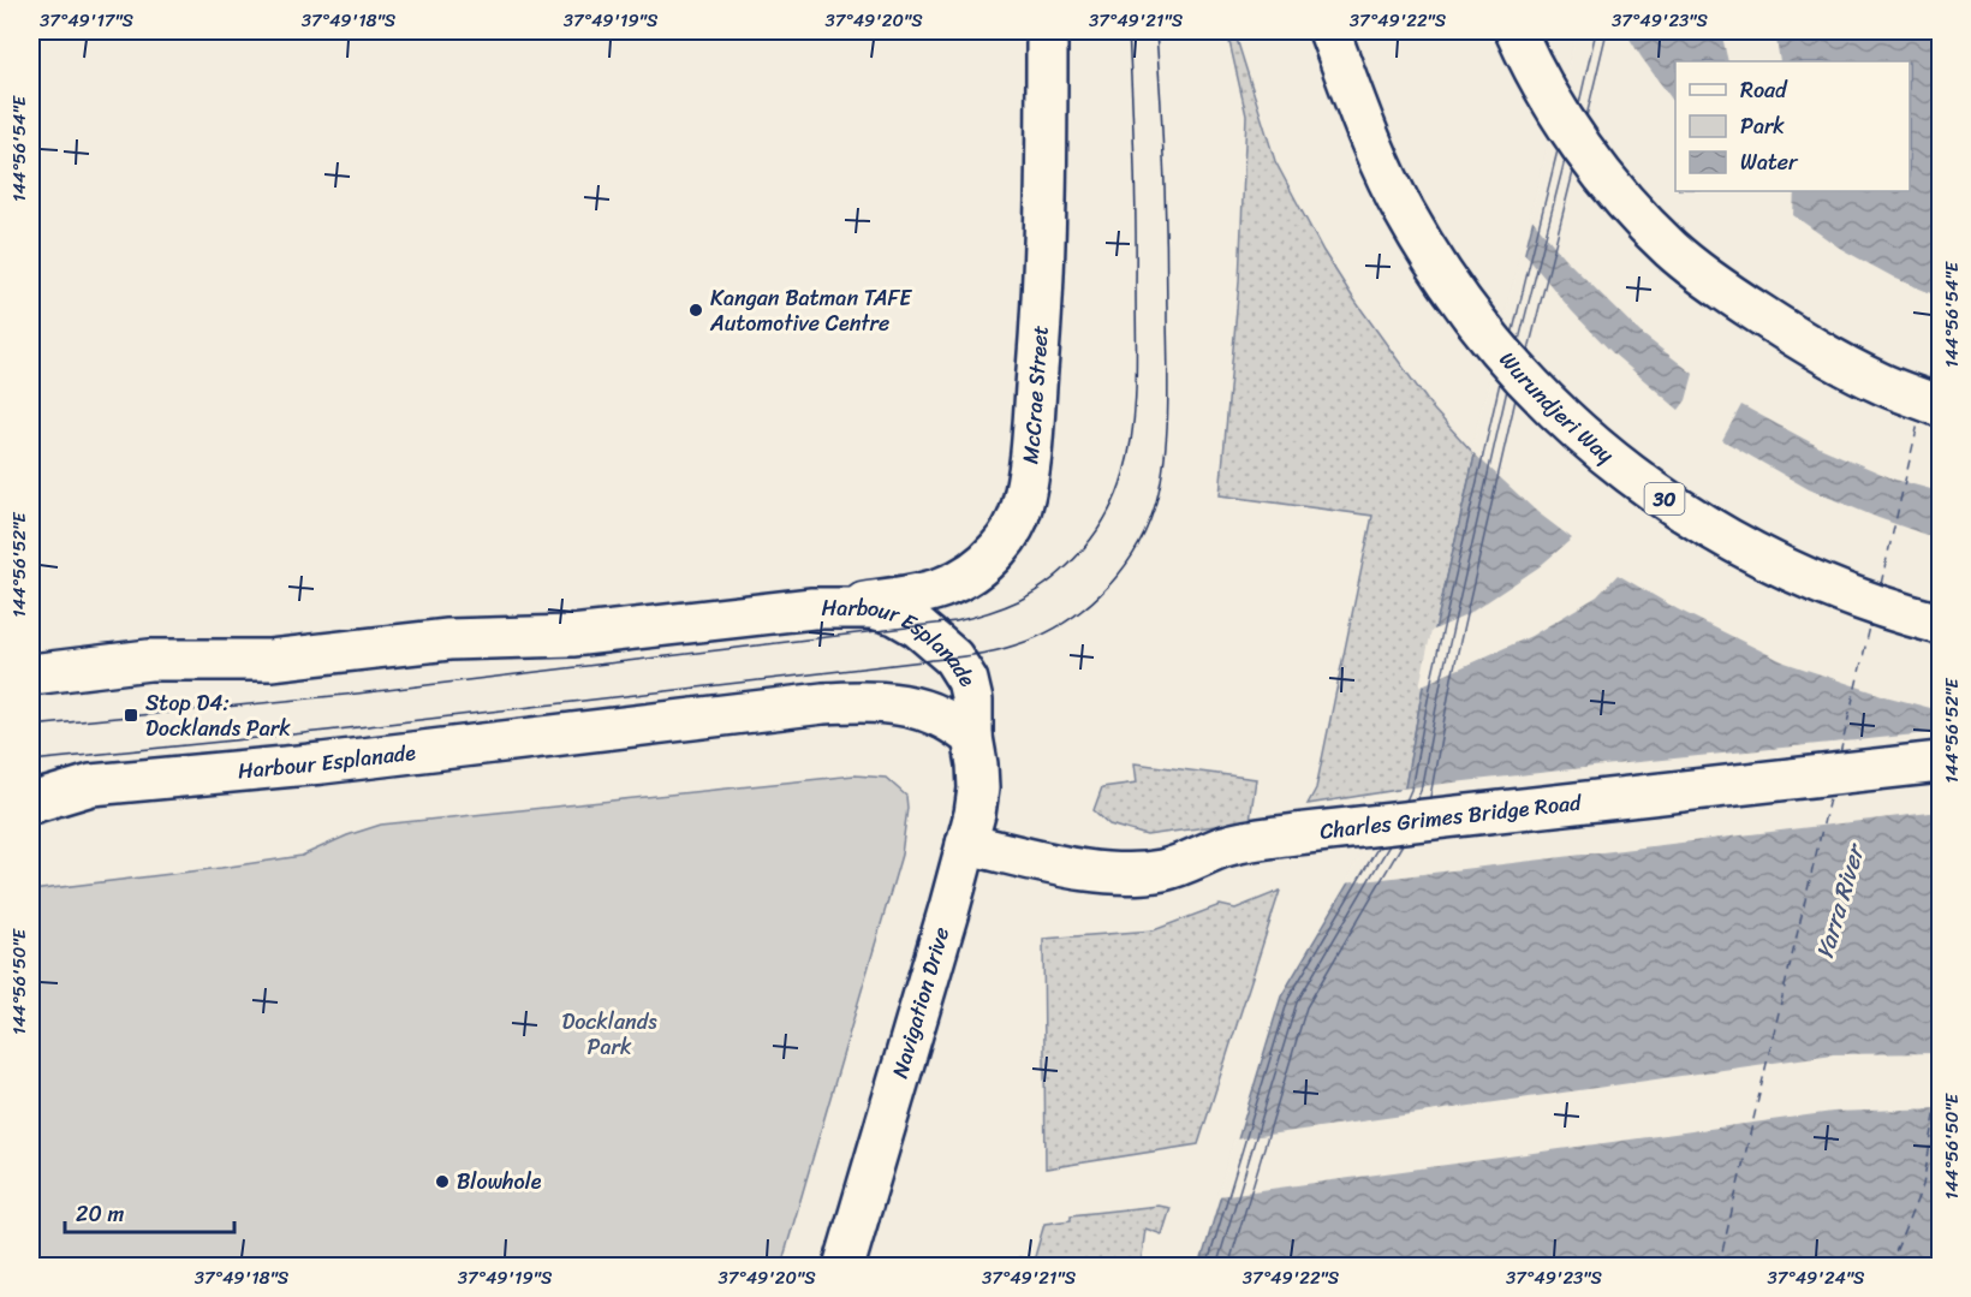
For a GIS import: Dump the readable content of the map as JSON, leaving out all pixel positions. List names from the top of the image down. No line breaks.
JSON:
{"streets":{"main road":["McCrae Street","Wurundjeri Way","30","Harbour Esplanade","Charles Grimes Bridge Road","Navigation Drive"]},"crossings":[["McCrae Street","Harbour Esplanade"],["Harbour Esplanade","Navigation Drive"],["Charles Grimes Bridge Road","Navigation Drive"]],"water":["Yarra River"],"parks":["Docklands Park"],"places":{"other":["Kangan Batman TAFE Automotive Centre","Blowhole"],"transit":["Stop D4: Docklands Park"]},"legend":["Road","Park","Water"],"scale_bar":"20 m","coordinates":["37°49'17\"S","37°49'18\"S","37°49'19\"S","37°49'20\"S","37°49'21\"S","37°49'22\"S","37°49'23\"S","144°56'54\"E","144°56'52\"E","144°56'50\"E","37°49'24\"S"]}
